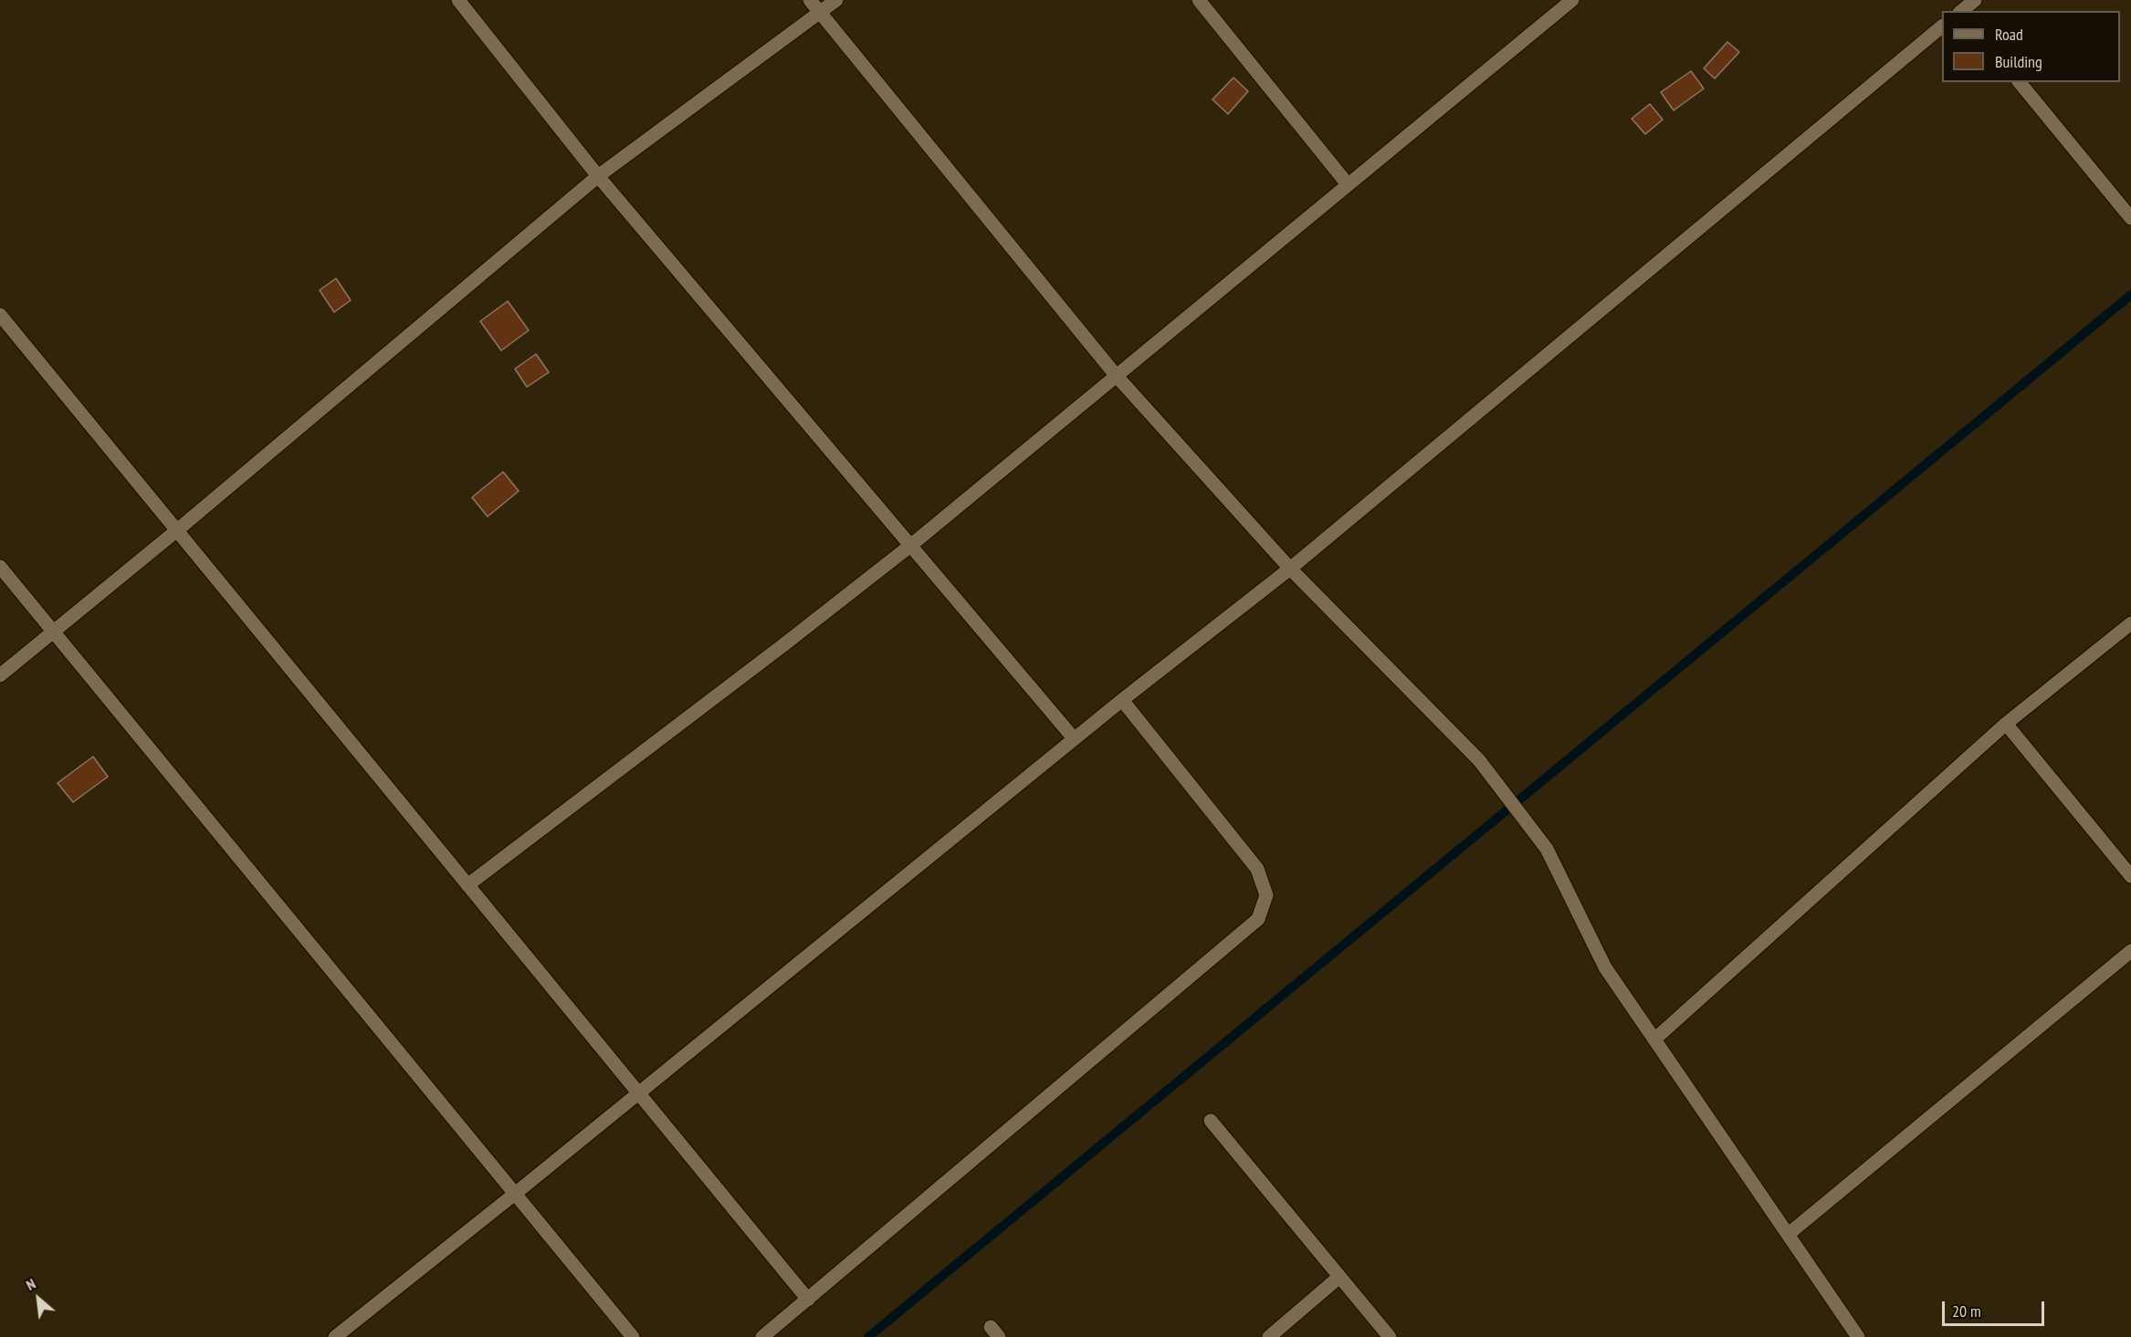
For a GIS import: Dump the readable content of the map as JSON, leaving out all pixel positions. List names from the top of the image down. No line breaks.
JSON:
{"legend":["Road","Building"],"scale_bar":"20 m","north":"top left"}
